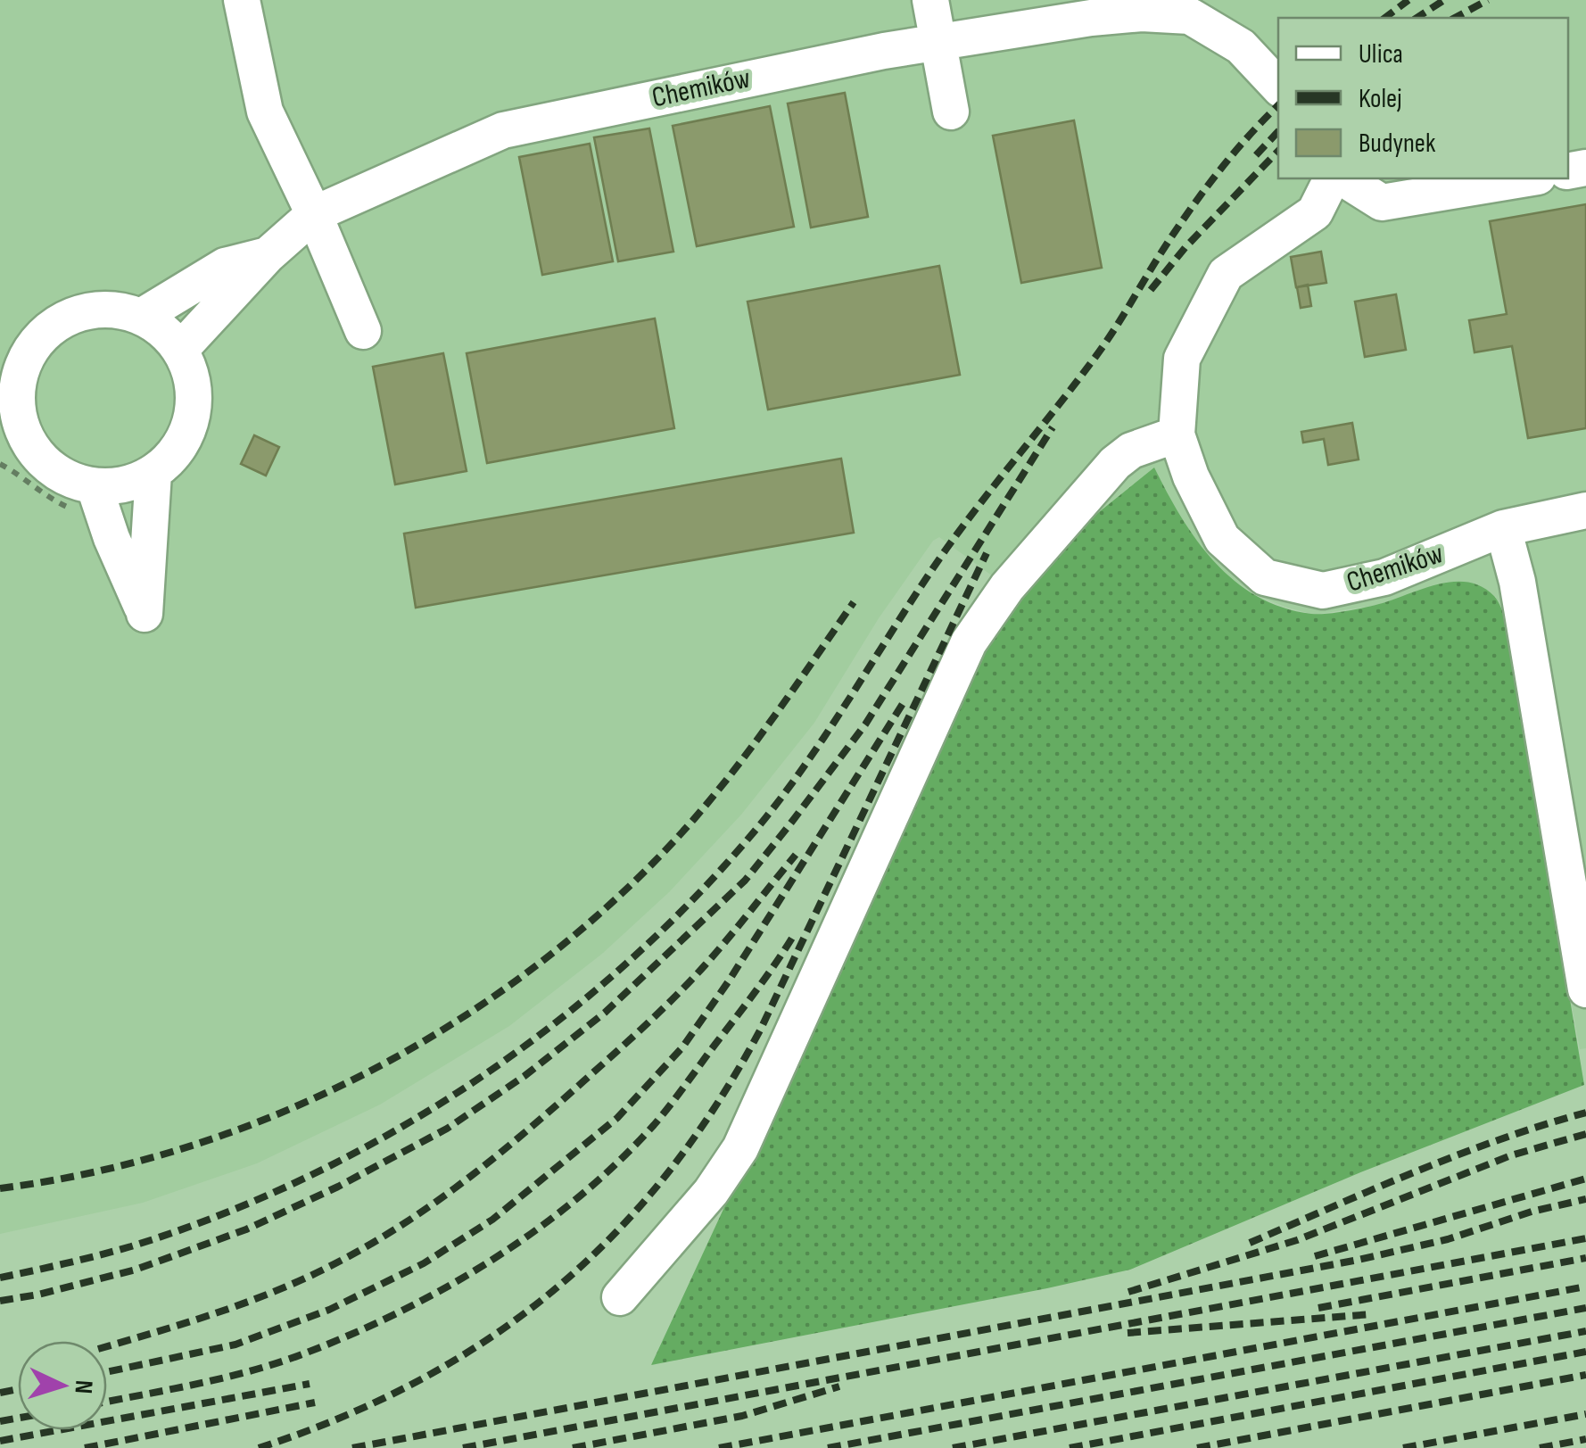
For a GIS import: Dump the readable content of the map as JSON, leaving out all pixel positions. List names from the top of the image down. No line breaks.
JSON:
{"streets":{"lane":["Chemików"]},"legend":["Ulica","Kolej","Budynek"],"north":"right"}
